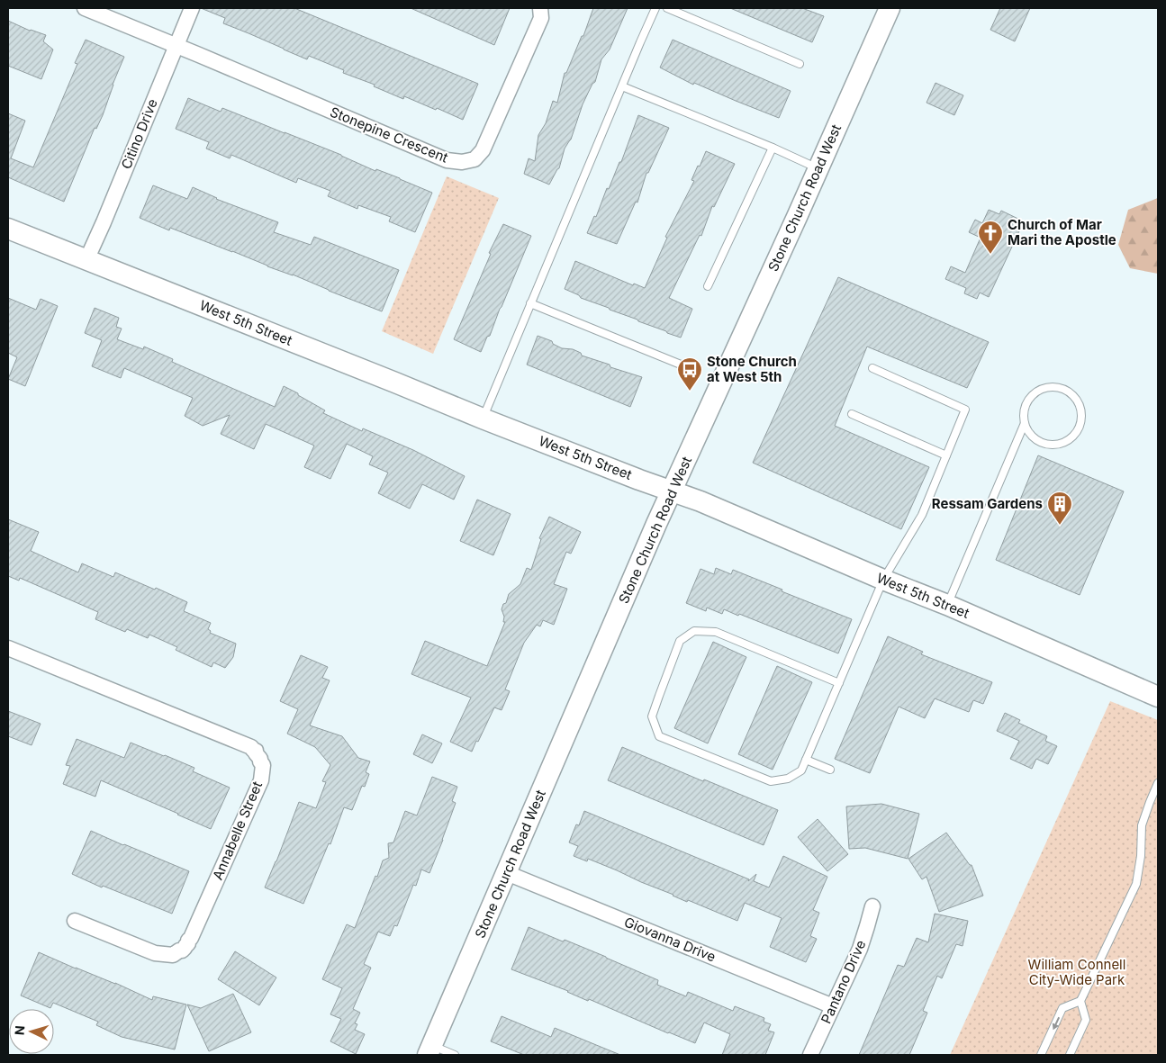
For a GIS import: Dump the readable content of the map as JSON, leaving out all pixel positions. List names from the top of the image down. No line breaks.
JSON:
{"streets":{"street":["Citino Drive","Stonepine Crescent","Stone Church Road West","West 5th Street","Annabelle Street","Giovanna Drive","Pantano Drive"]},"crossings":[["Citino Drive","Stonepine Crescent"],["Citino Drive","West 5th Street"],["Stone Church Road West","West 5th Street"],["Stone Church Road West","Giovanna Drive"],["Giovanna Drive","Pantano Drive"]],"parks":["William Connell City-Wide Park"],"places":{"church":["Church of Mar Mari the Apostle"],"bus stop":["Stone Church at West 5th"],"building":["Ressam Gardens"]},"north":"left"}
